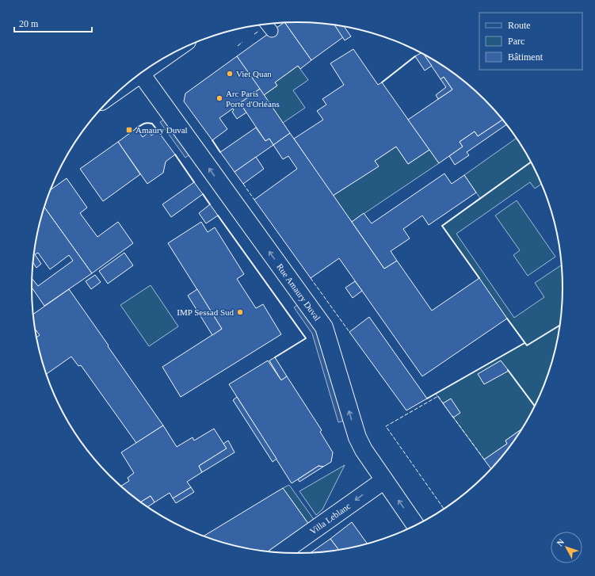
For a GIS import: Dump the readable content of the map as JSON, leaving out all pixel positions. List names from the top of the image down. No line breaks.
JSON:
{"streets":{"street":["Rue Amaury Duval","Villa Leblanc"]},"crossings":[["Rue Amaury Duval","Villa Leblanc"]],"one_way":["Rue Amaury Duval","Villa Leblanc"],"places":{"other":["Viet Quan","Arc Paris Porte d'Orléans","IMP Sessad Sud"],"transit":["Amaury Duval"]},"legend":["Route","Parc","Bâtiment"],"scale_bar":"20 m","north":"top left"}
